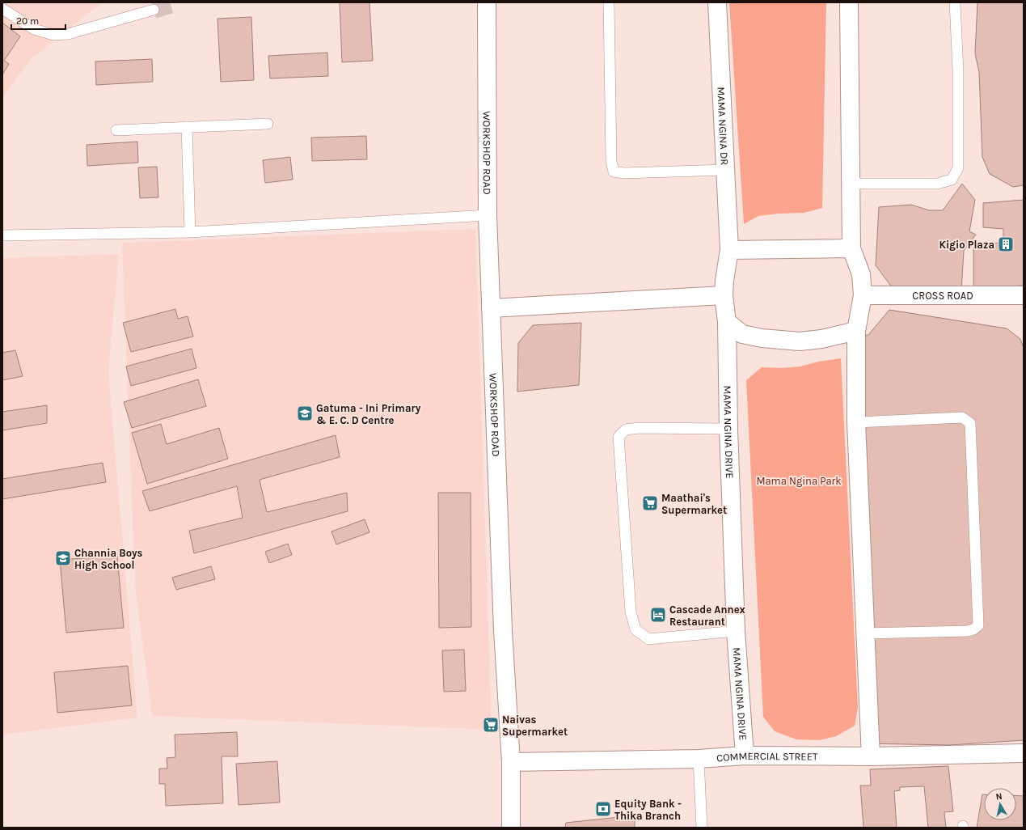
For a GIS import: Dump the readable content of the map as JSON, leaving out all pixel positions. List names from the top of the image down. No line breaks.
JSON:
{"streets":{"street":["MAMA NGINA DR","WORKSHOP ROAD","CROSS ROAD","MAMA NGINA DRIVE","COMMERCIAL STREET"]},"crossings":[["MAMA NGINA DR","MAMA NGINA DRIVE"],["WORKSHOP ROAD","COMMERCIAL STREET"],["MAMA NGINA DRIVE","COMMERCIAL STREET"]],"parks":["Mama Ngina Park"],"places":{"building":["Kigio Plaza"],"school or university":["Gatuma - Ini Primary & E. C. D Centre","Channia Boys High School"],"supermarket":["Maathai's Supermarket","Naivas Supermarket"],"hotel":["Cascade Annex Restaurant"],"bank":["Equity Bank - Thika Branch"]},"scale_bar":"20 m","north":"top"}
